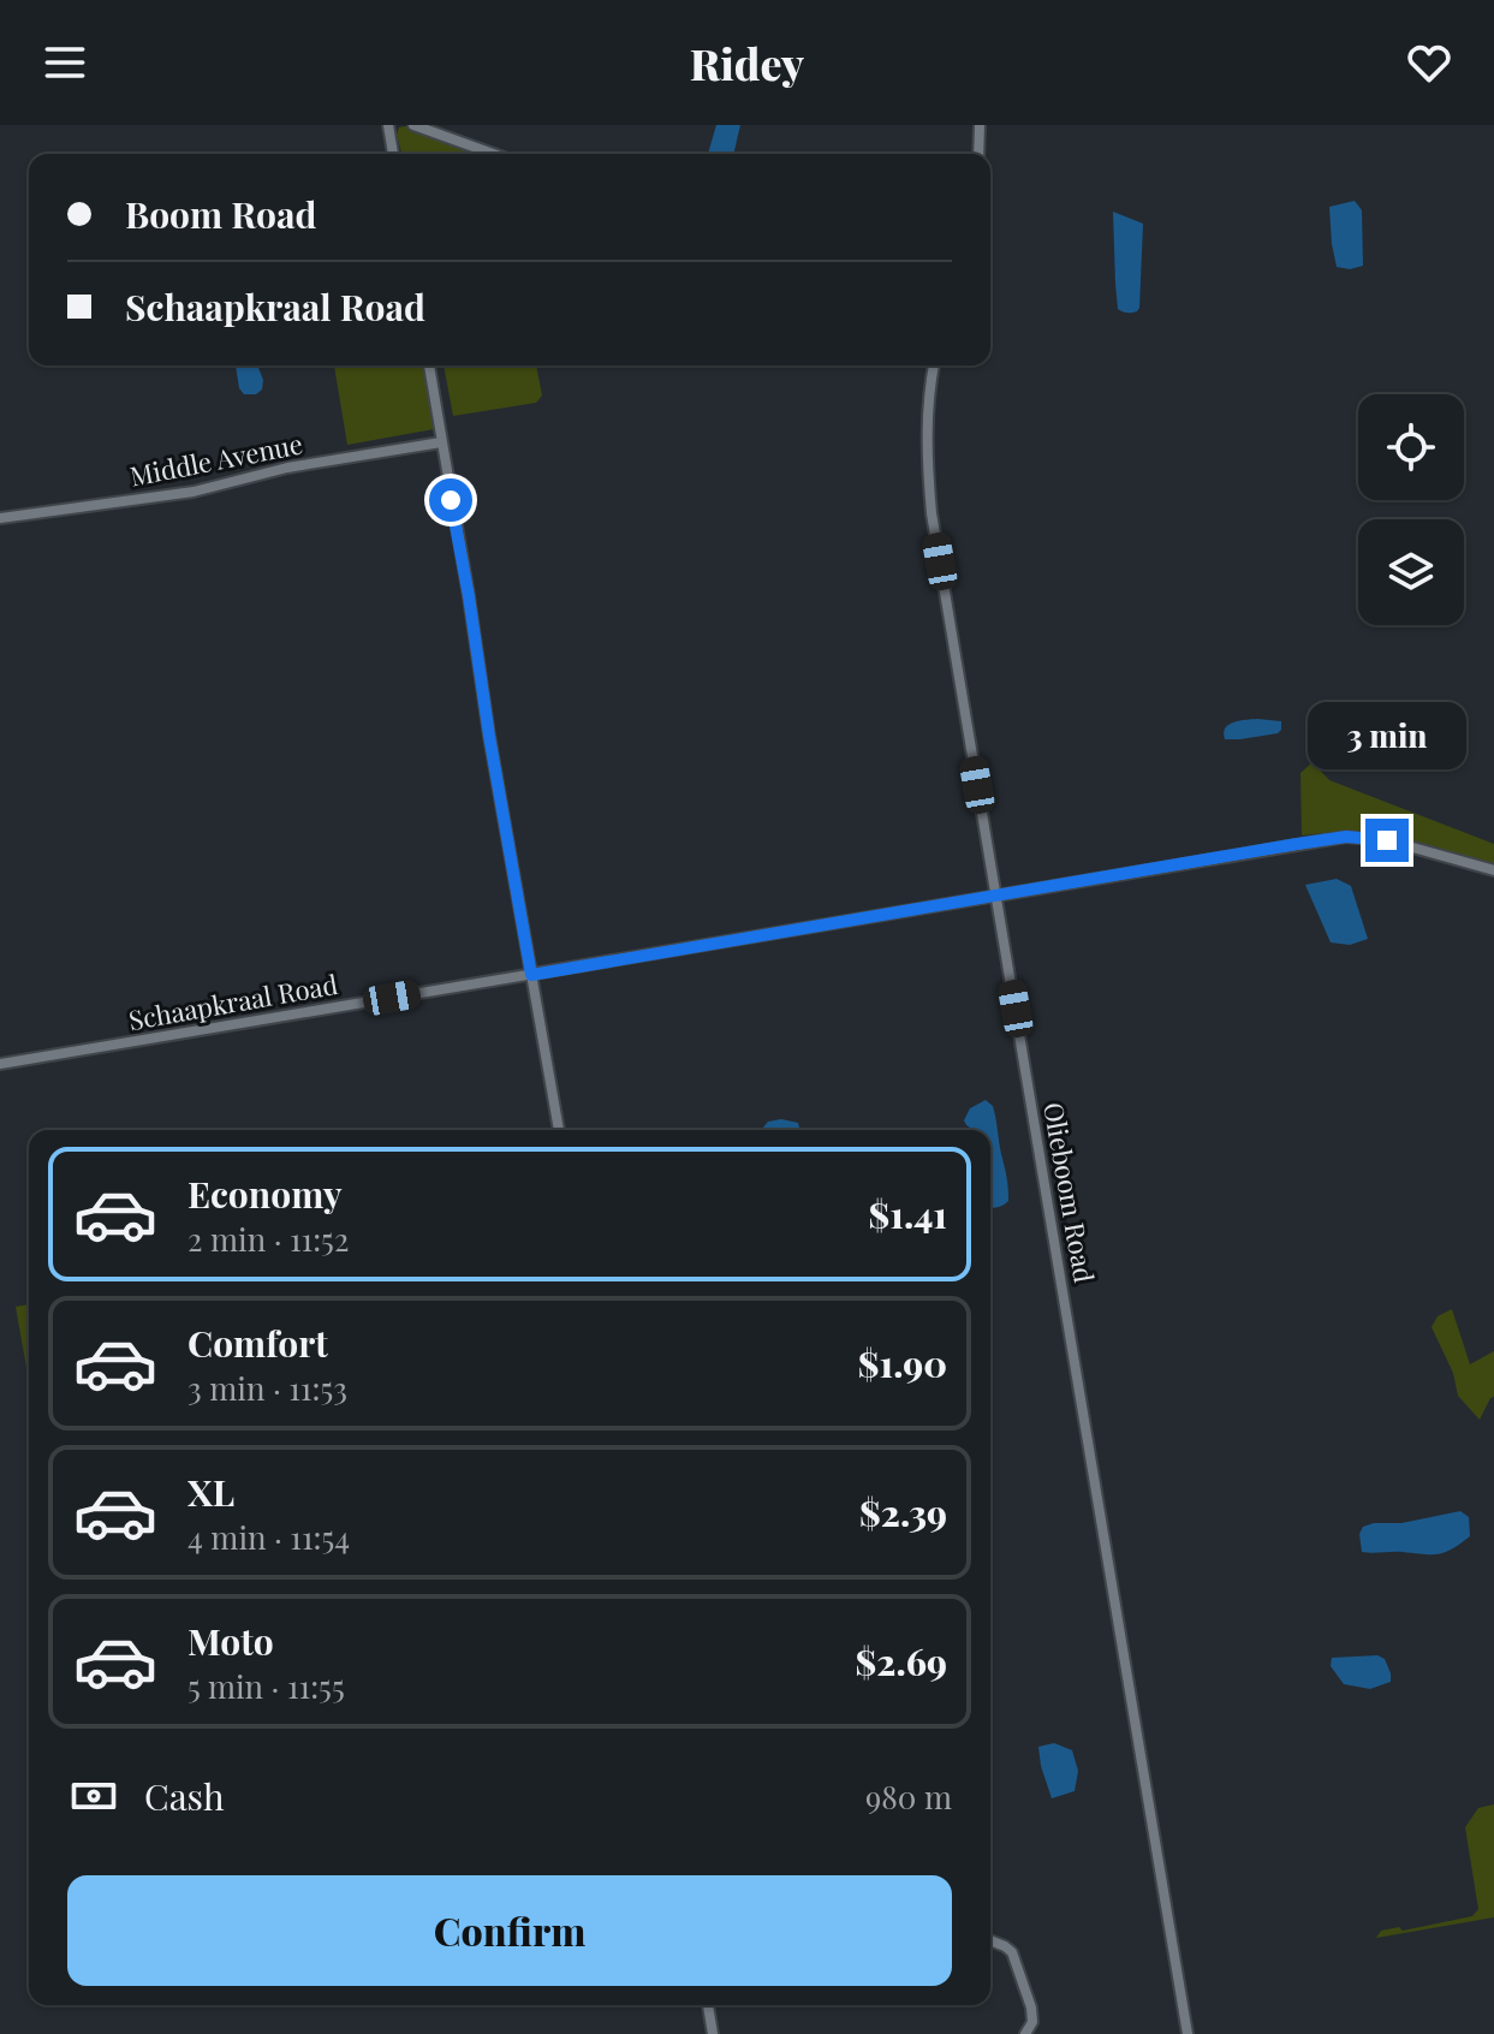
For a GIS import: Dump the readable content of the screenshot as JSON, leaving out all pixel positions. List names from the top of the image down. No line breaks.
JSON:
{"streets":{"street":["Middle Avenue","Schaapkraal Road","Olieboom Road"]},"crossings":[["Schaapkraal Road","Olieboom Road"]],"page":{"header":"Ridey","banner":["Boom Road","Schaapkraal Road"],"bubble":"3 min","list":[{"name":"Economy","note":"2 min · 11:52","value":"$1.41"},{"name":"Comfort","note":"3 min · 11:53","value":"$1.90"},{"name":"XL","note":"4 min · 11:54","value":"$2.39"},{"name":"Moto","note":"5 min · 11:55","value":"$2.69"}],"pay":["Cash","980 m"],"buttons":"Confirm"}}
